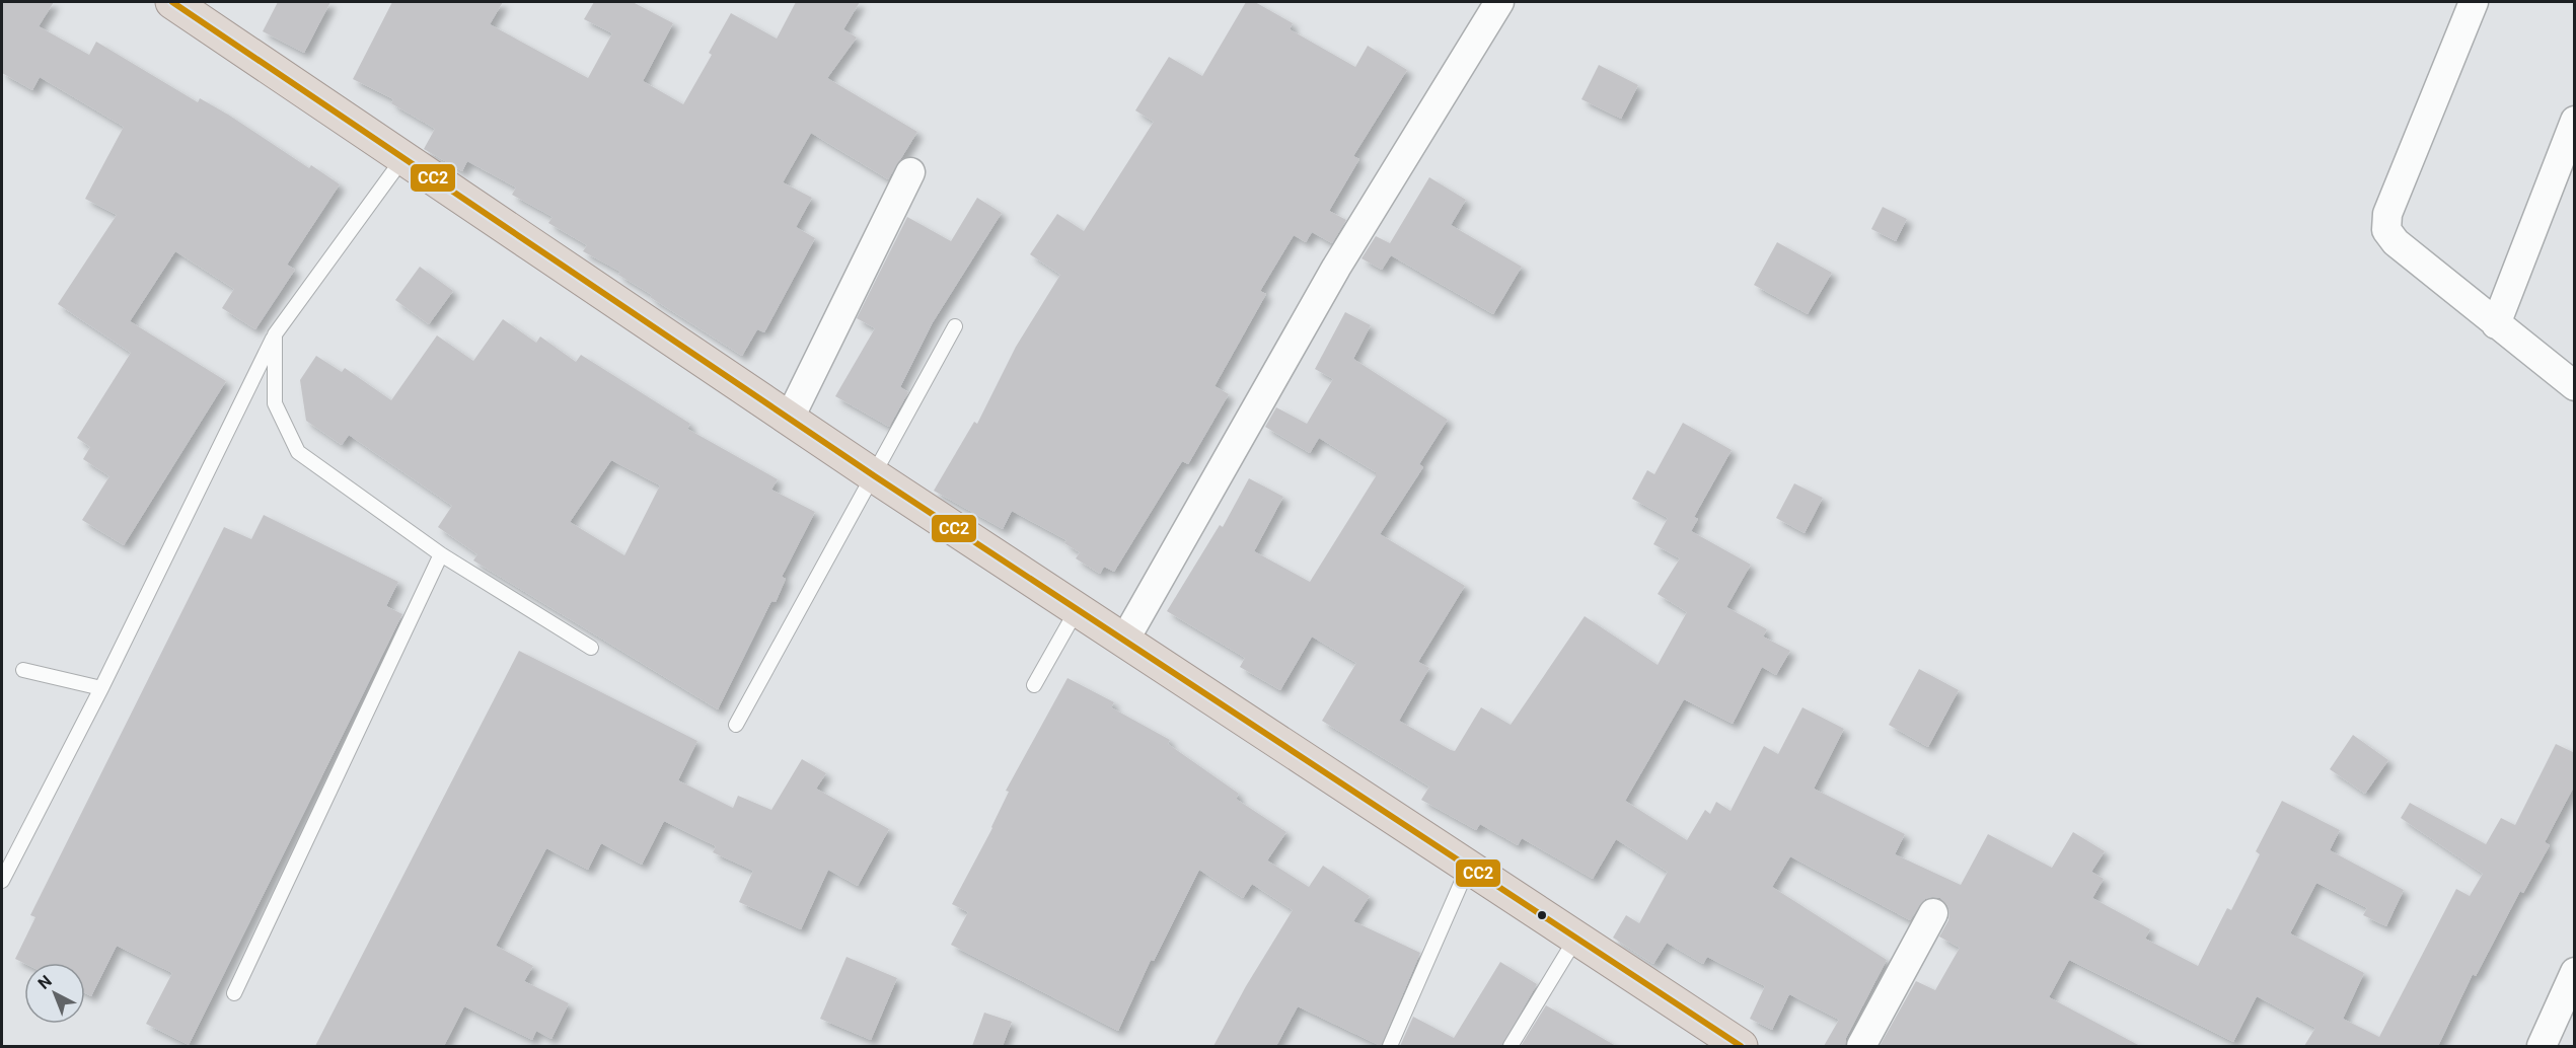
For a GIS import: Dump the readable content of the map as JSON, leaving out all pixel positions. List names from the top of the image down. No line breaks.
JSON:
{"lines":["transit line CC2"],"north":"top left"}
